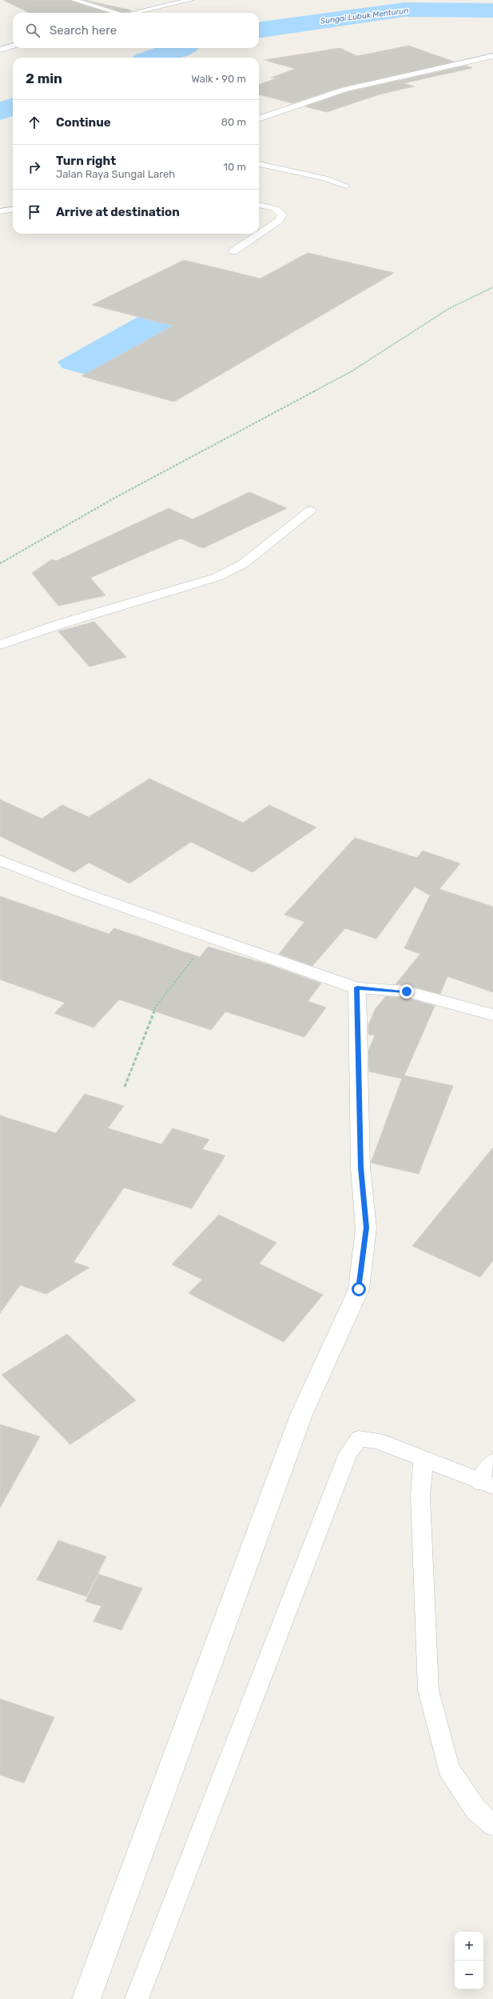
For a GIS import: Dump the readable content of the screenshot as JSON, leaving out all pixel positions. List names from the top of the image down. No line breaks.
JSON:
{"water":["Sungai Lubuk Menturun"],"page":{"search":"Search here","heading":["2 min","Walk · 90 m"],"list":[["Continue","80 m"],["Turn right","Jalan Raya Sungai Lareh","10 m"],"Arrive at destination"],"map_buttons":["+","−"]}}
